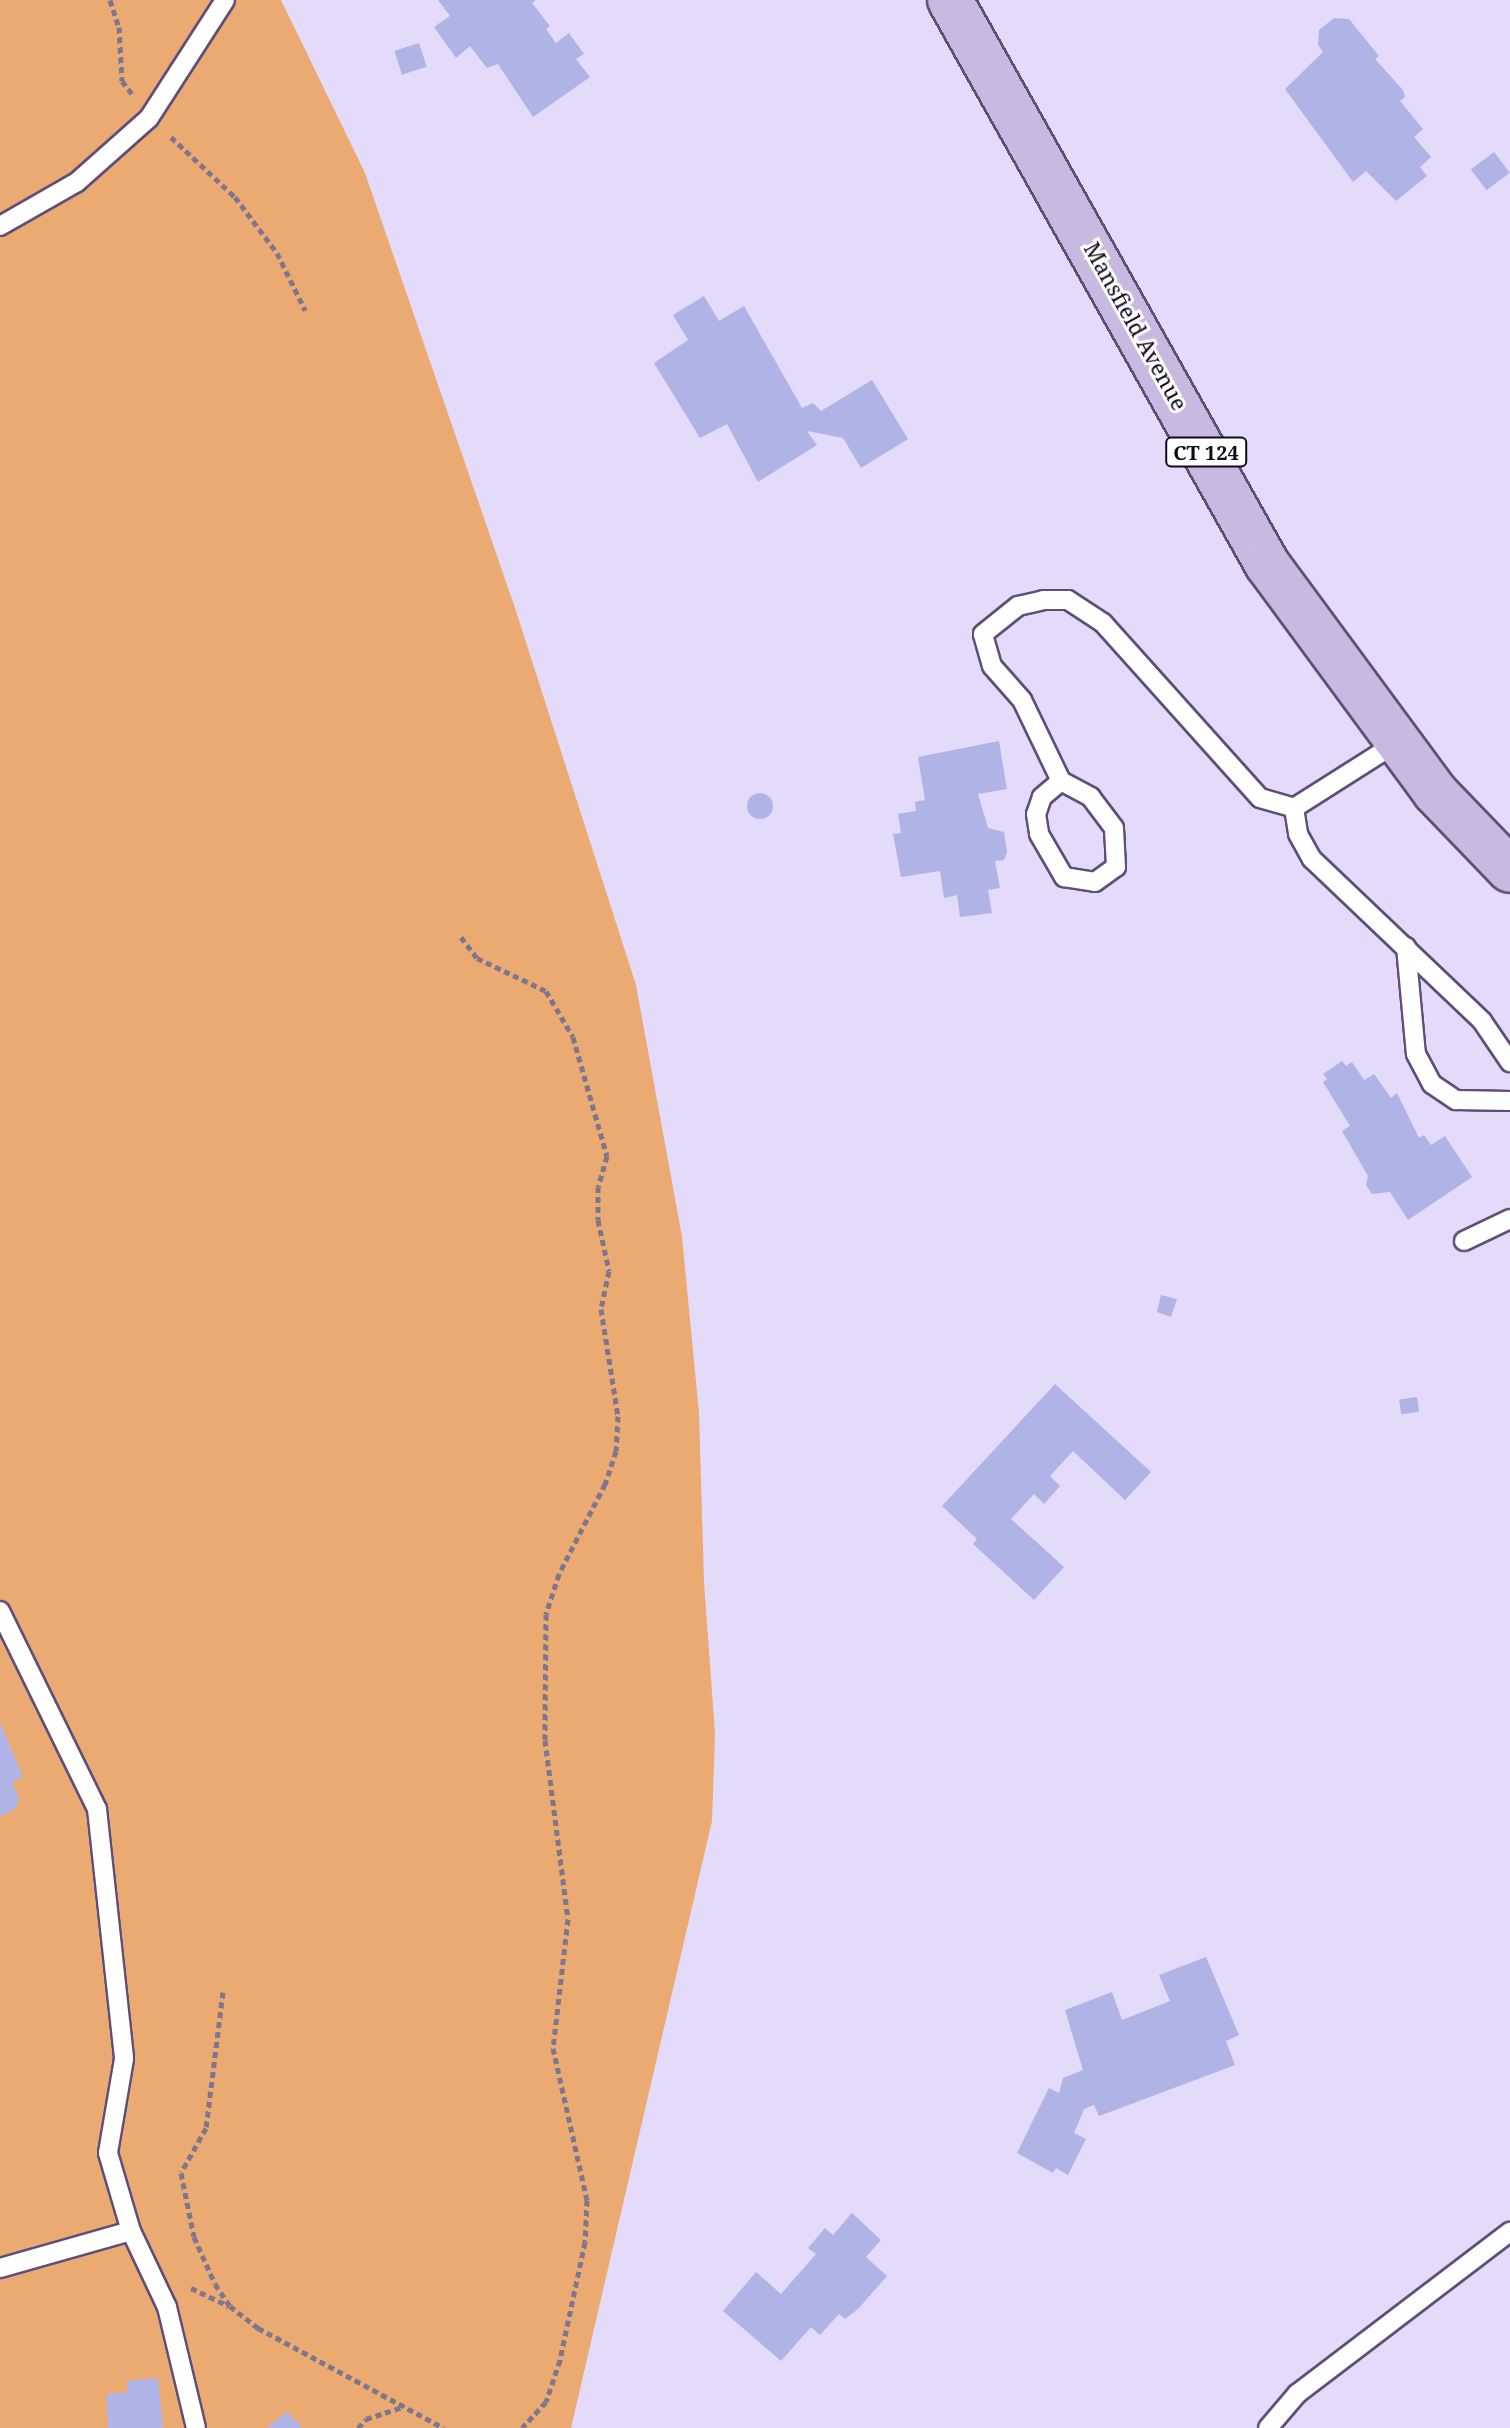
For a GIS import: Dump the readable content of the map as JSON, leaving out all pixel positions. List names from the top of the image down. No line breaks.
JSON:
{"streets":{"main road":["Mansfield Avenue","CT 124"]}}
